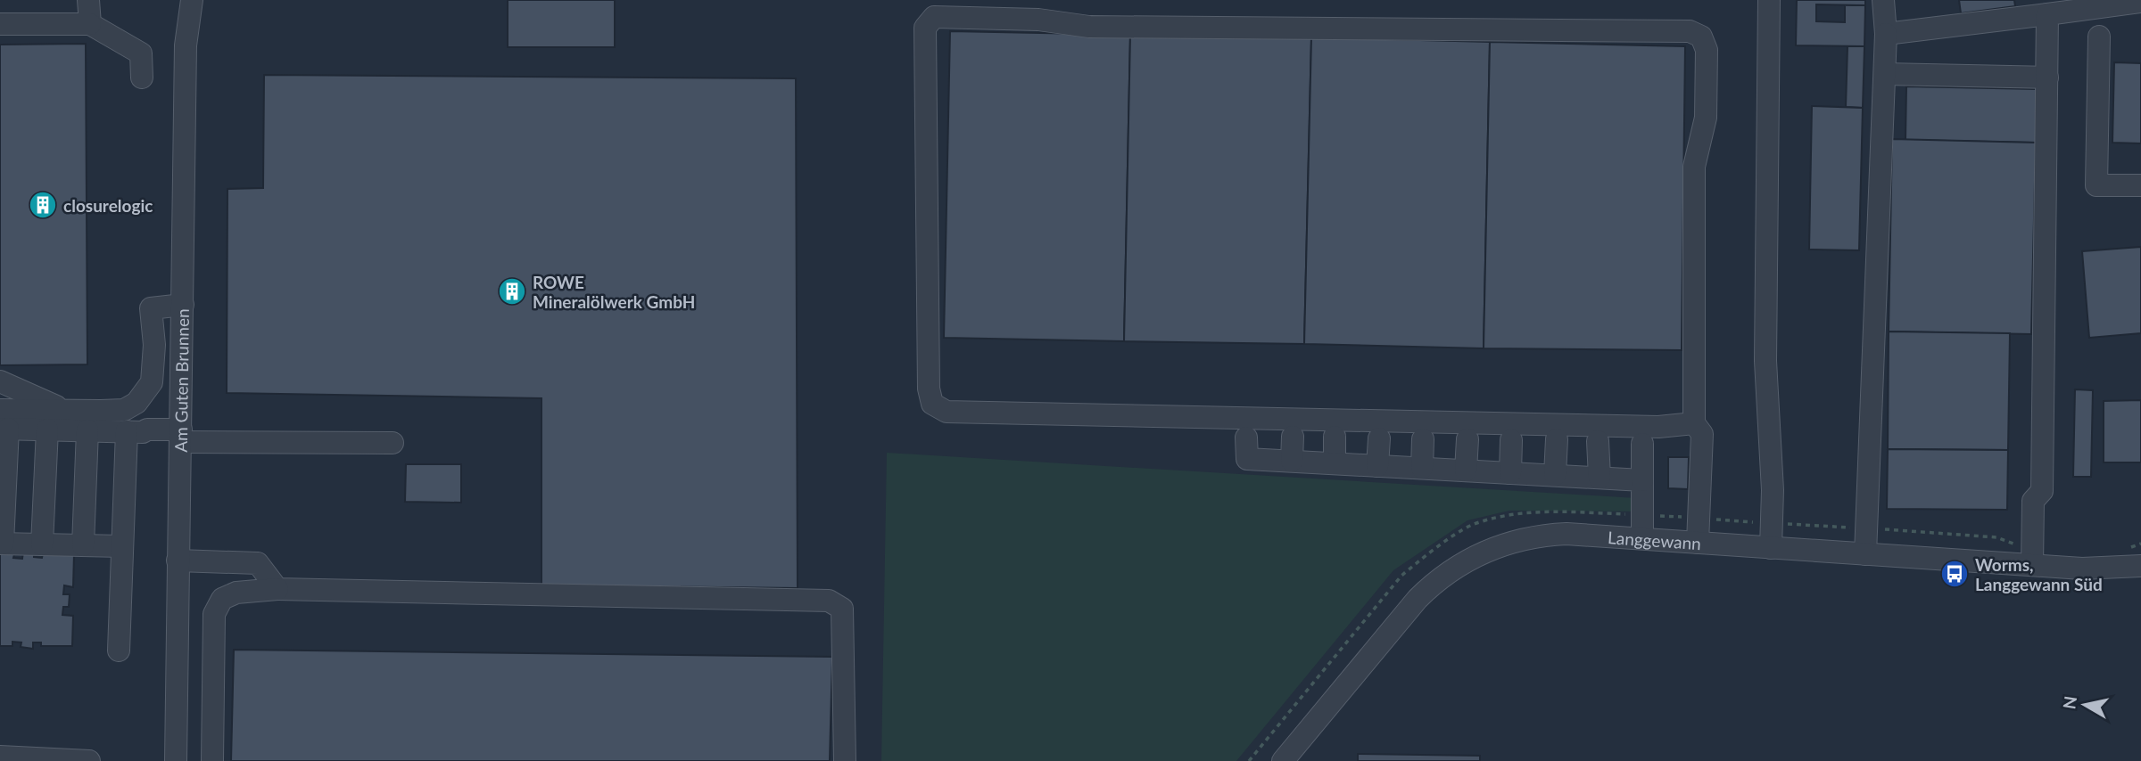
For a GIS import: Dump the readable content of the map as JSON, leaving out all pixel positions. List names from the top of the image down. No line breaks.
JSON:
{"streets":{"street":["Am Guten Brunnen","Langgewann"]},"places":{"building":["closurelogic","ROWE Mineralölwerk GmbH"],"bus stop":["Worms, Langgewann Süd"]},"north":"left"}
